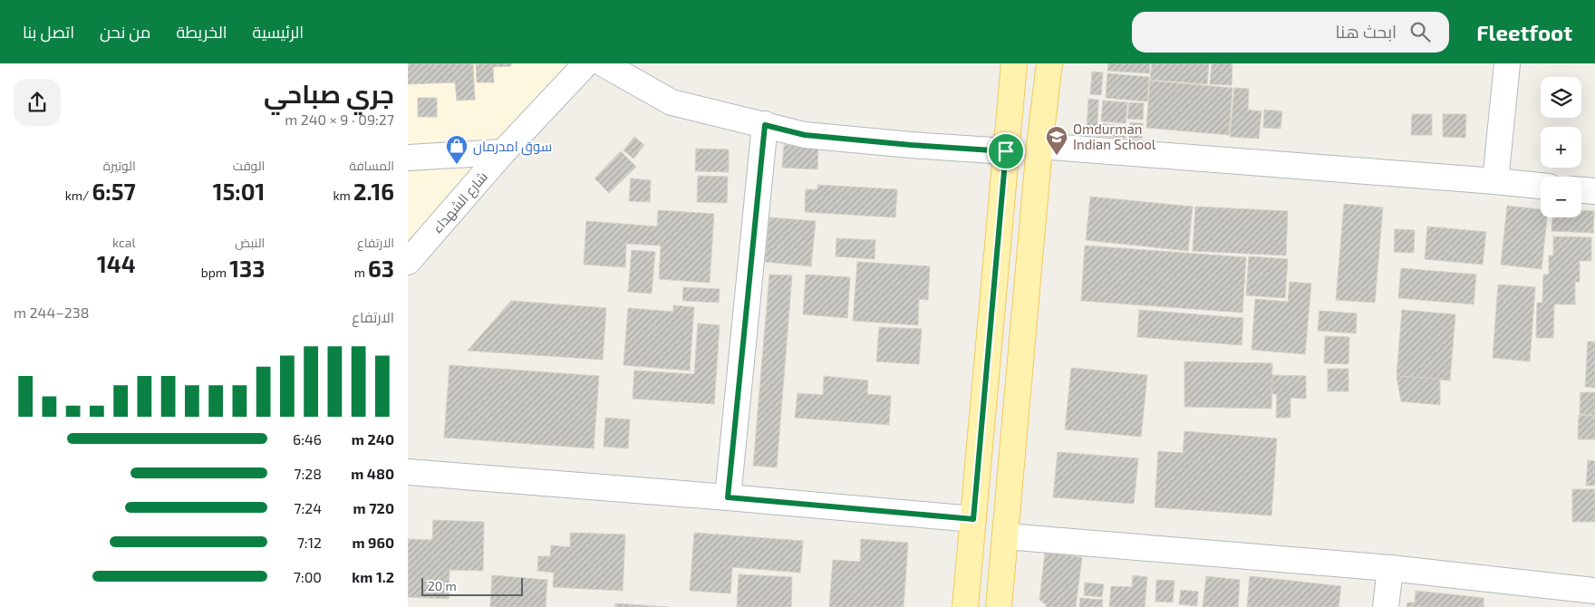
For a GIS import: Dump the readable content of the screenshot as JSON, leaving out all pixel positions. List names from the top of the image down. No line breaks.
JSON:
{"streets":{"street":["شارع الشهداء"]},"places":{"school or university":["Omdurman Indian School"],"shop":["سوق امدرمان"]},"scale_bar":"20 m","page":{"header":"Fleetfoot","search":"ابحث هنا","nav":["الرئيسية","الخريطة","من نحن","اتصل بنا"],"heading":["جري صباحي","09:27 · 9 × 240 m"],"map_buttons":["+","−"],"stats":[["المسافة","2.16 km"],["الوقت","15:01"],["الوتيرة","6:57 /km"],["الارتفاع","63 m"],["النبض","133 bpm"],["kcal","144"]],"chart":["الارتفاع","238–244 m"],"list":[{"name":"240 m","note":"6:46"},{"name":"480 m","note":"7:28"},{"name":"720 m","note":"7:24"},{"name":"960 m","note":"7:12"},{"name":"1.2 km","note":"7:00"}],"scale":"20 m"}}
